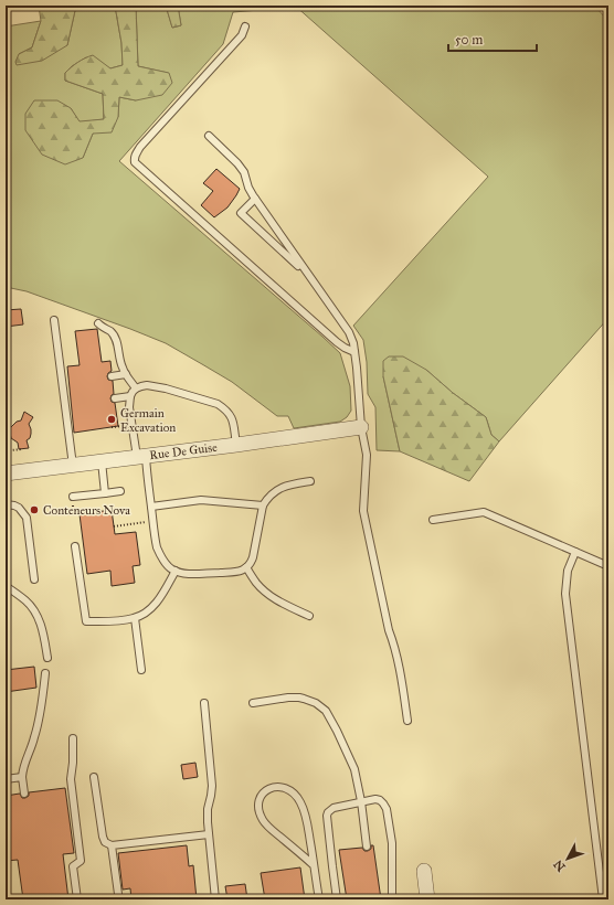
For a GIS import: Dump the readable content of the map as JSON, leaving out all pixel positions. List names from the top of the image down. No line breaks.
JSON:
{"streets":{"street":["Rue De Guise"]},"places":["Germain Excavation","Conteneurs Nova"],"scale_bar":"50 m","north":"bottom left"}
